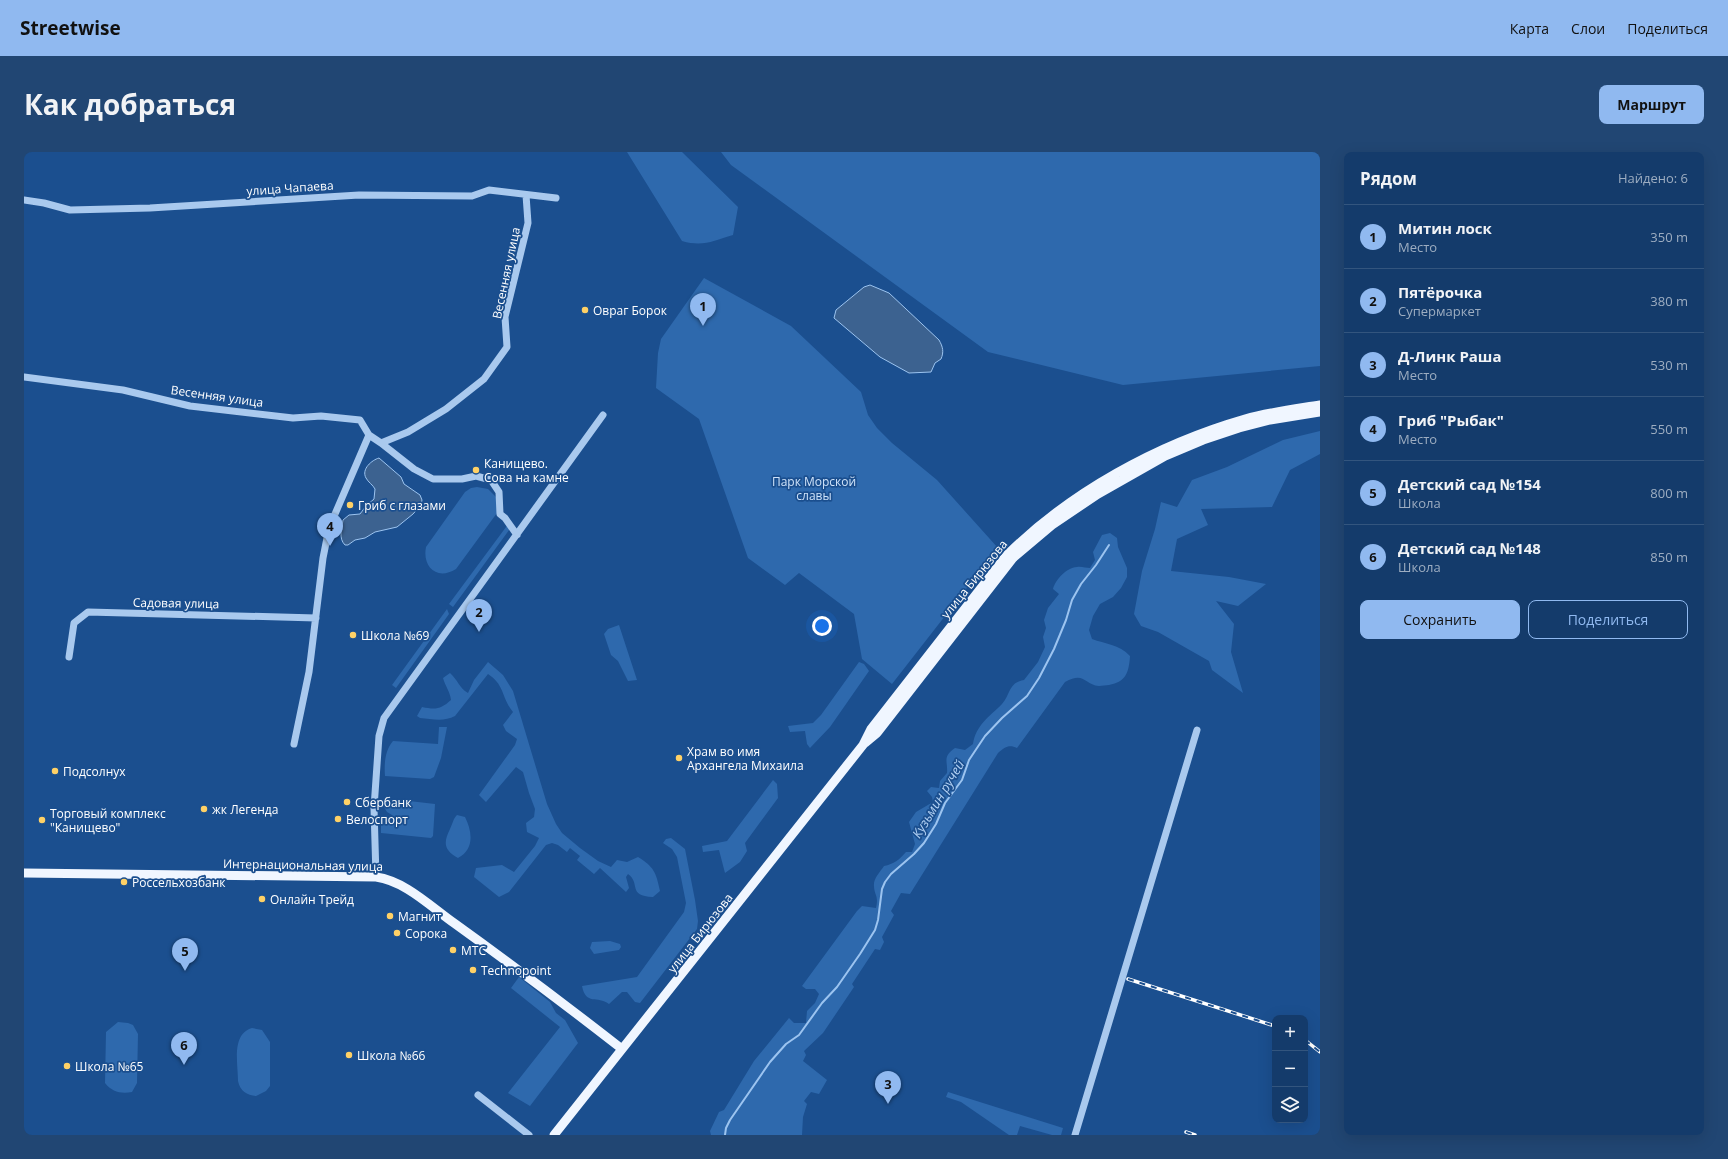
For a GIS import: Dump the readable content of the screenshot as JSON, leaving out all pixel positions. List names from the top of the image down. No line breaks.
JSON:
{"streets":{"main road":["улица Бирюзова","Интернациональная улица"],"street":["улица Чапаева","Весенняя улица","Садовая улица"]},"crossings":[["улица Чапаева","Весенняя улица"],["улица Бирюзова","Интернациональная улица"]],"water":["Кузьмин ручей"],"parks":["Парк Морской славы"],"places":["Овраг Борок","Канищево. Сова на камне","Гриб с глазами","Школа №69","Храм во имя Архангела Михаила","Подсолнух","Сбербанк","жк Легенда","Велоспорт","Торговый комплекс \"Канищево\"","Россельхозбанк","Онлайн Трейд","Магнит","Сорока","МТС","Technopoint","Школа №66","Школа №65"],"page":{"header":"Streetwise","nav":["Карта","Слои","Поделиться"],"title":"Как добраться","buttons":["Маршрут",["Сохранить","Поделиться"]],"heading":["Рядом","Найдено: 6"],"list":[{"mark":"1","name":"Митин лоск","note":"Место","value":"350 m"},{"mark":"2","name":"Пятёрочка","note":"Супермаркет","value":"380 m"},{"mark":"3","name":"Д-Линк Раша","note":"Место","value":"530 m"},{"mark":"4","name":"Гриб \"Рыбак\"","note":"Место","value":"550 m"},{"mark":"5","name":"Детский сад №154","note":"Школа","value":"800 m"},{"mark":"6","name":"Детский сад №148","note":"Школа","value":"850 m"}],"pins":["1","4","2","5","6","3"],"map_buttons":["+","−"]}}
